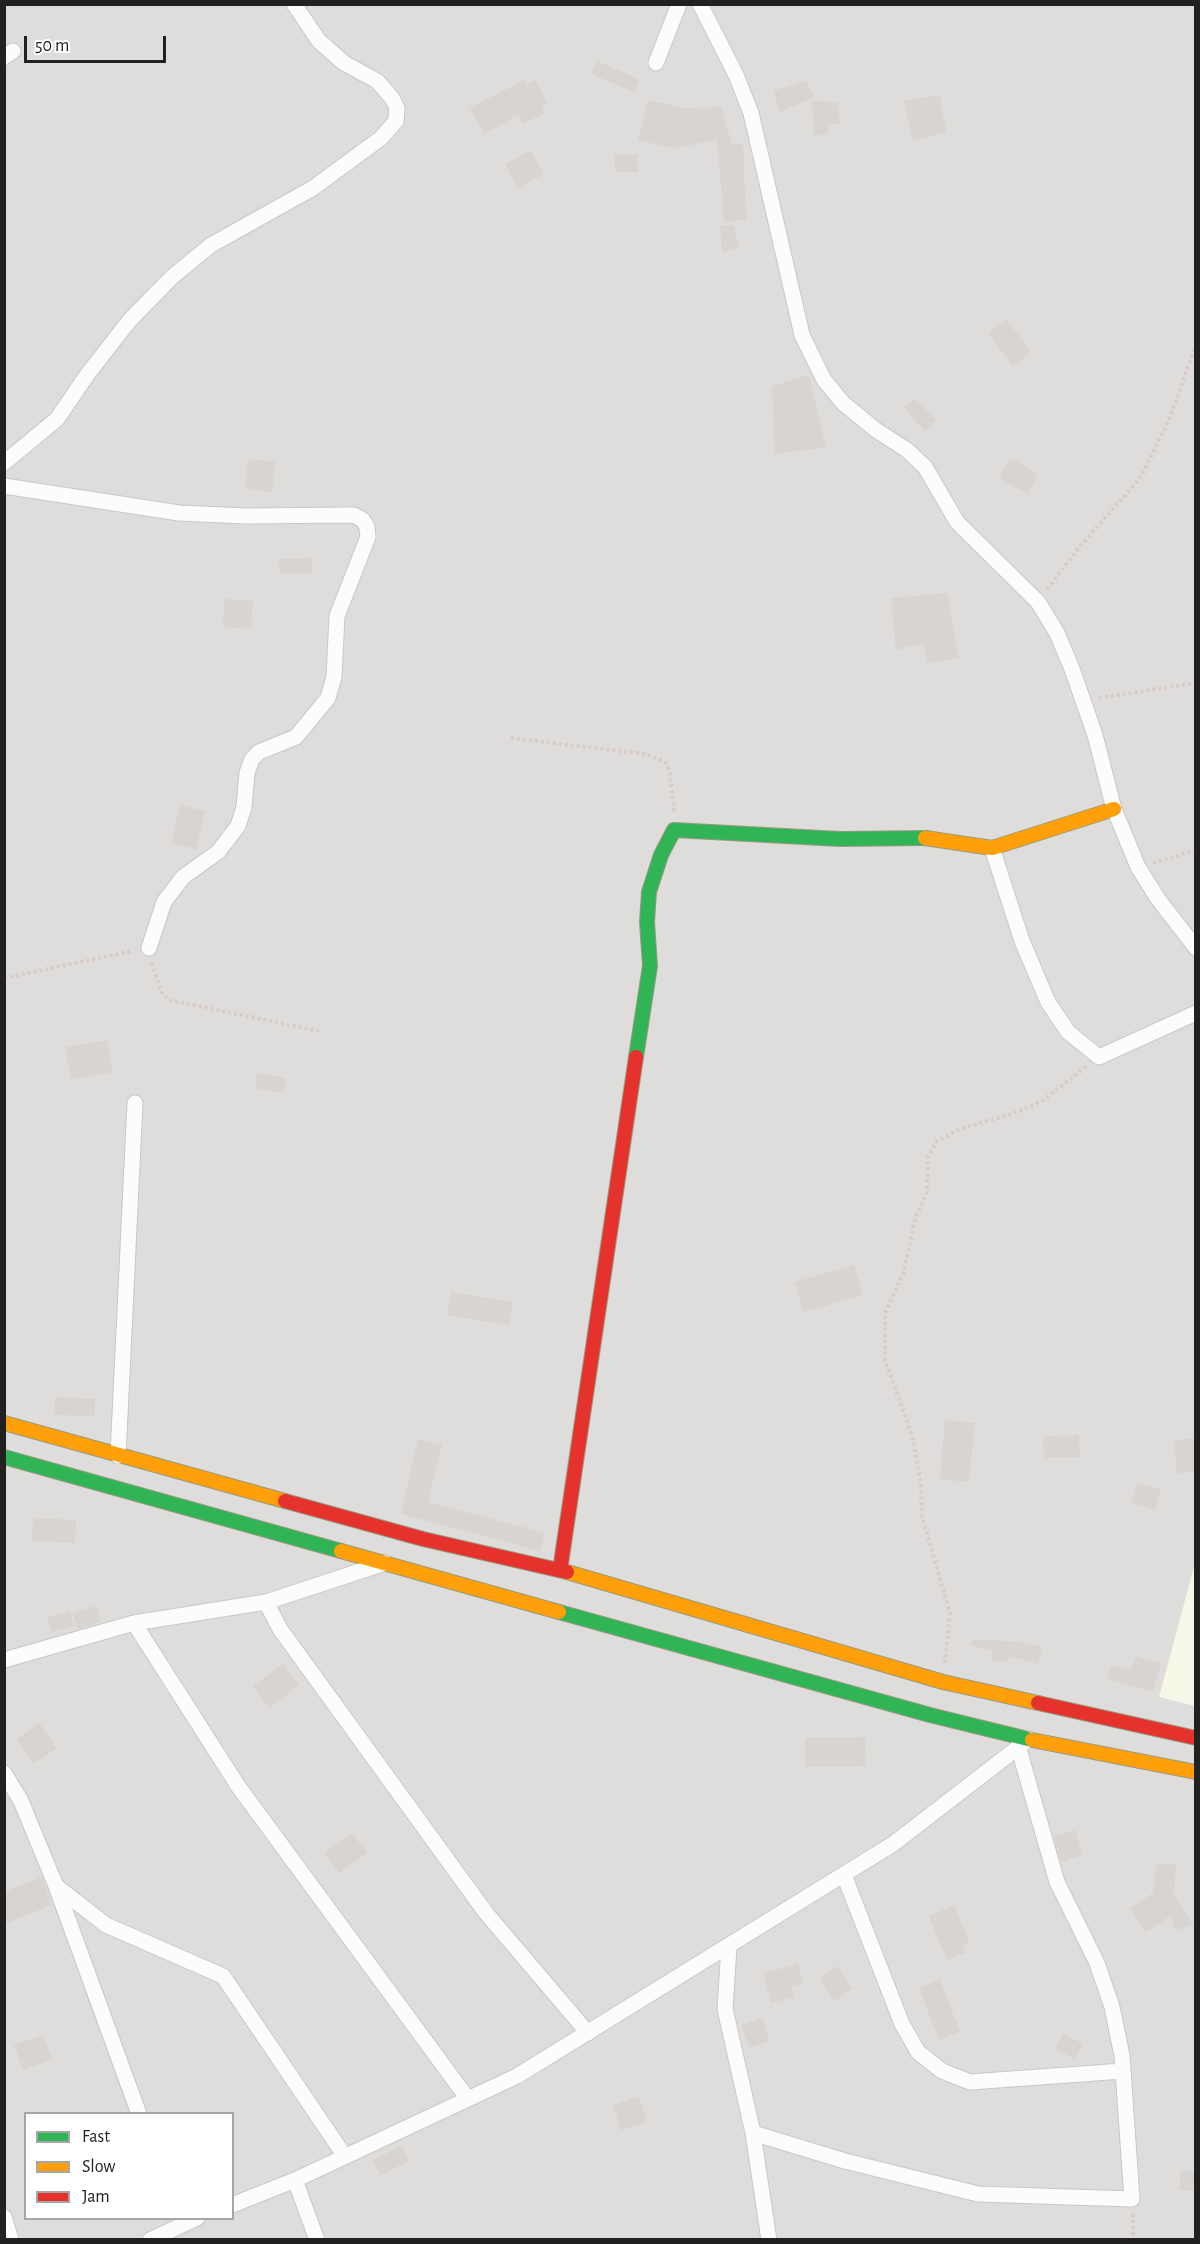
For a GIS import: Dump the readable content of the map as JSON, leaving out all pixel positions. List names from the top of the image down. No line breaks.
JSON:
{"legend":["Fast","Slow","Jam"],"scale_bar":"50 m"}
